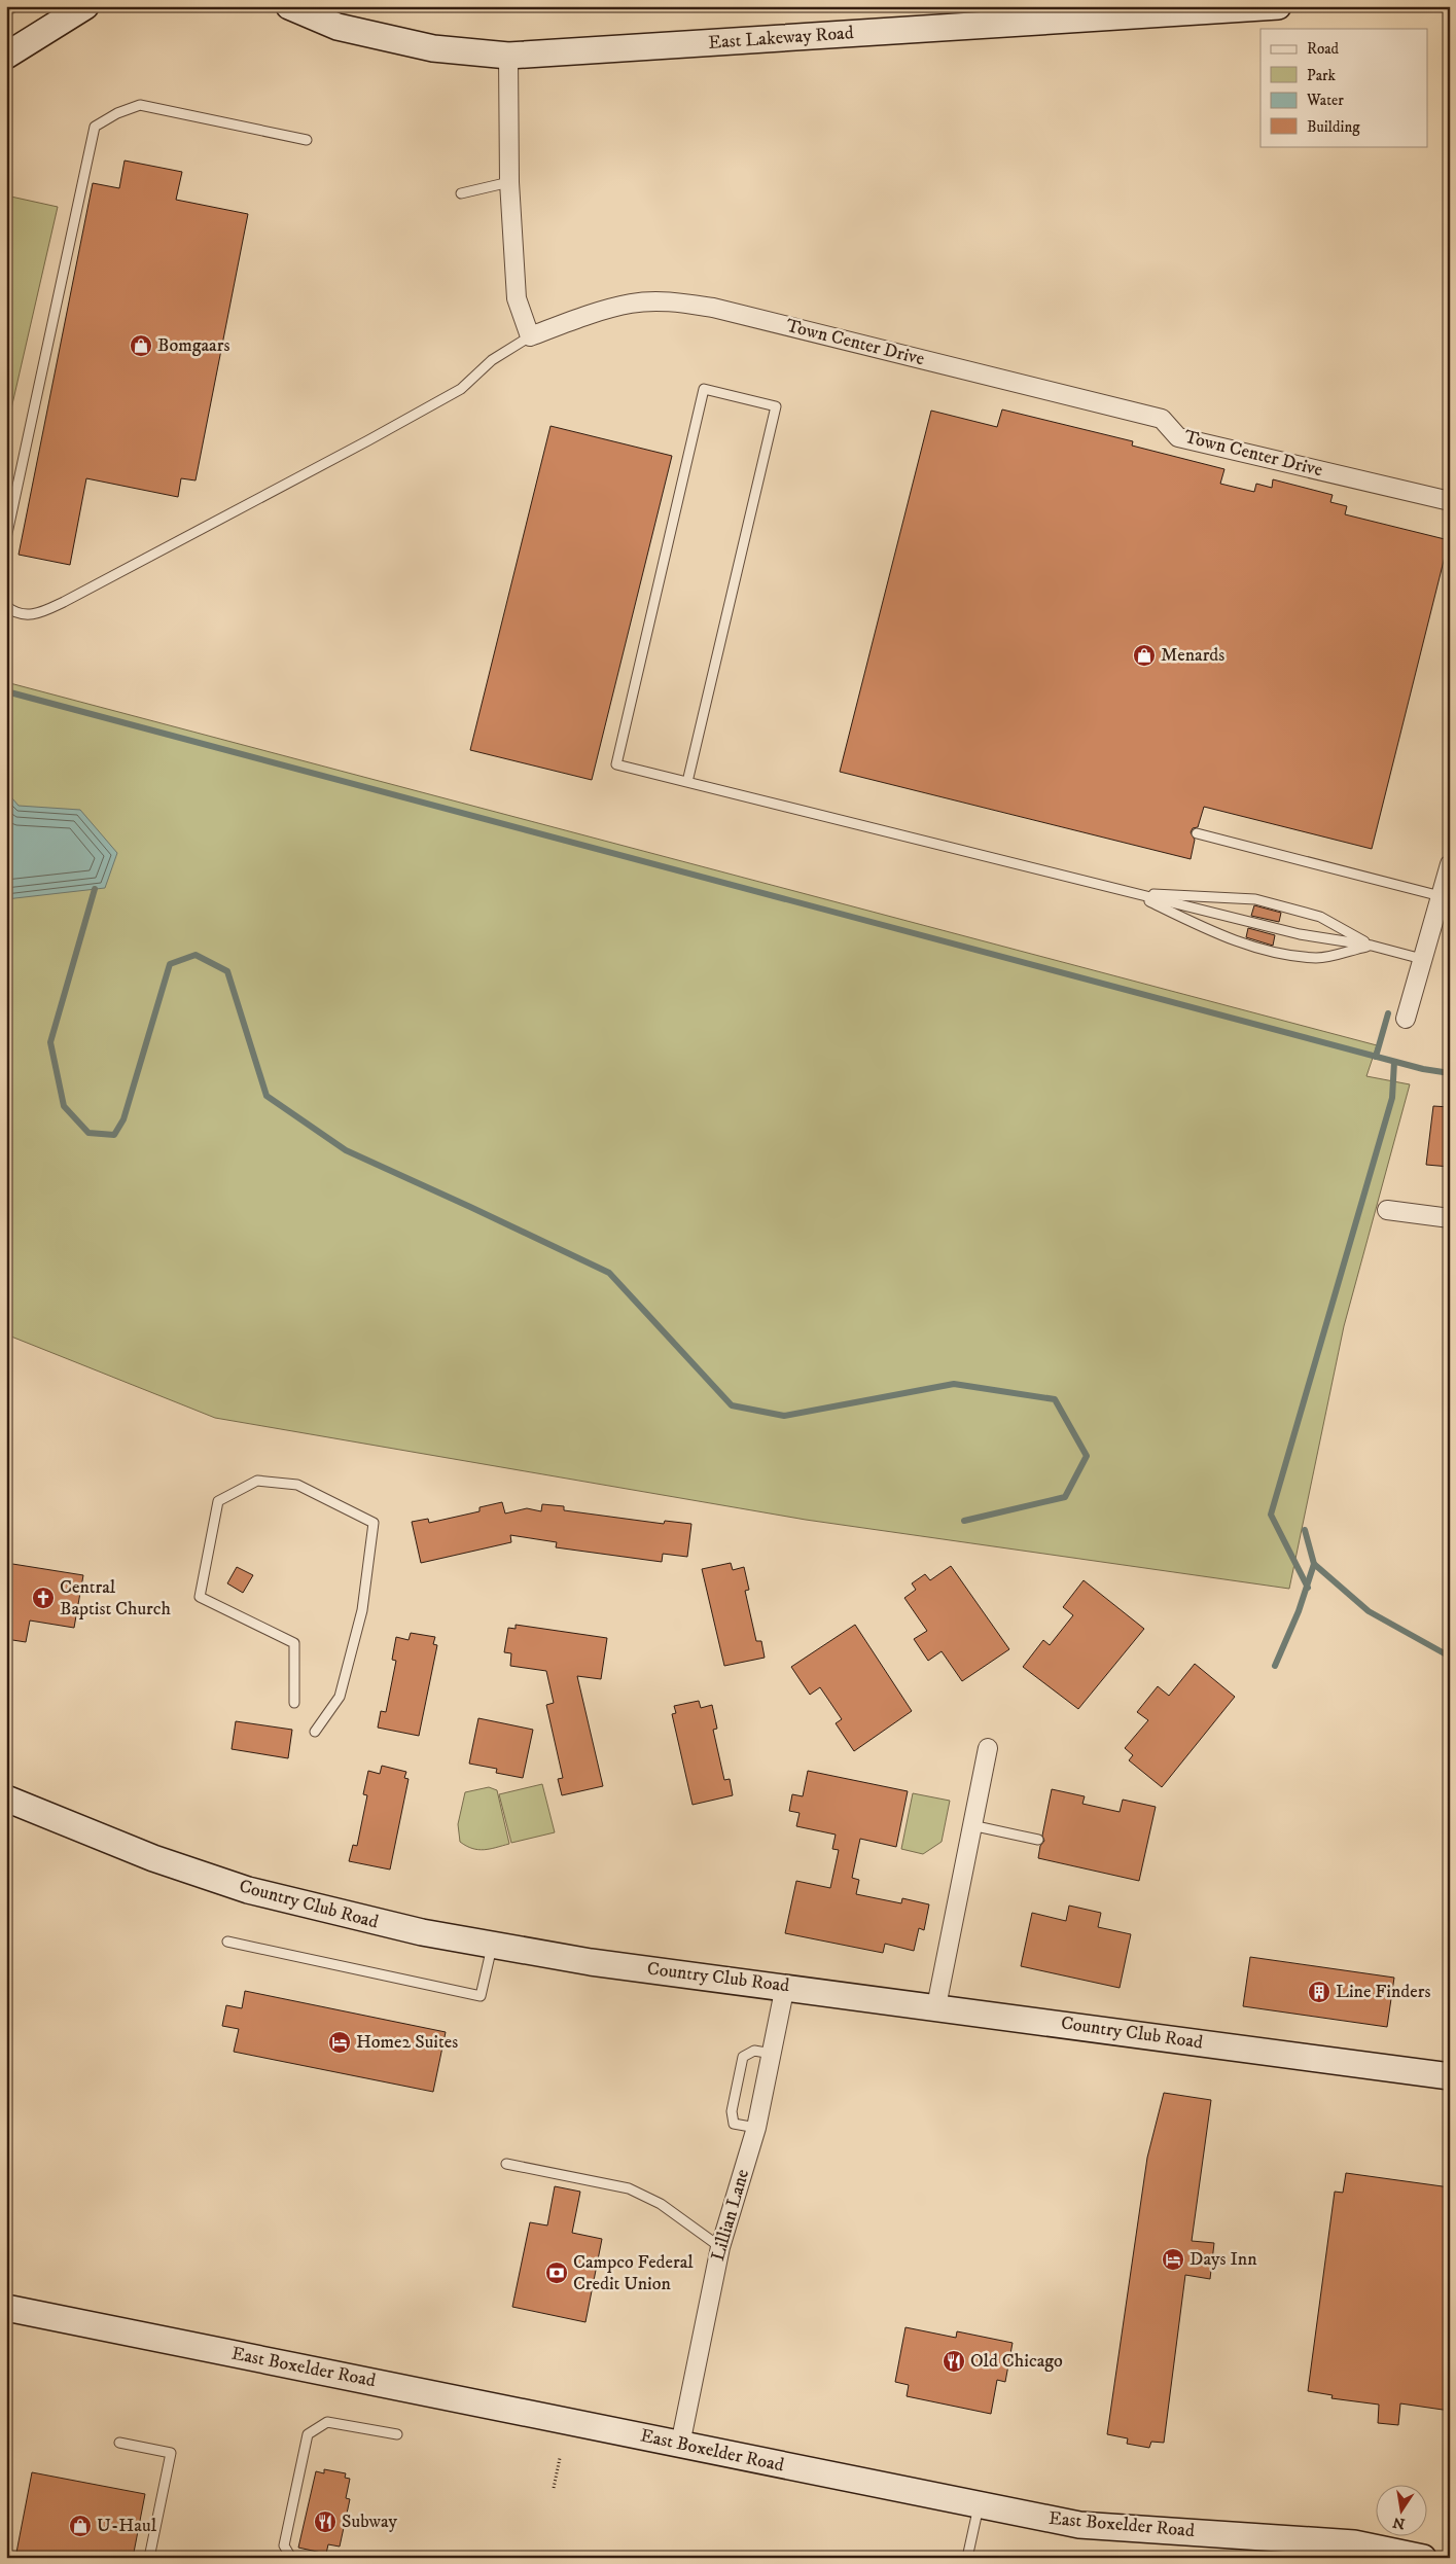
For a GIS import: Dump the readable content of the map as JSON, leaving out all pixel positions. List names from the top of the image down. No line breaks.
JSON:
{"streets":{"main road":["East Lakeway Road","Country Club Road","East Boxelder Road"],"street":["Town Center Drive","Lillian Lane"]},"crossings":[["Country Club Road","Lillian Lane"],["Lillian Lane","East Boxelder Road"]],"places":{"shop":["Bomgaars","Menards","U-Haul"],"church":["Central Baptist Church"],"building":["Line Finders"],"hotel":["Home2 Suites","Days Inn"],"bank":["Campco Federal Credit Union"],"restaurant":["Old Chicago","Subway"]},"legend":["Road","Park","Water","Building"],"north":"bottom"}
